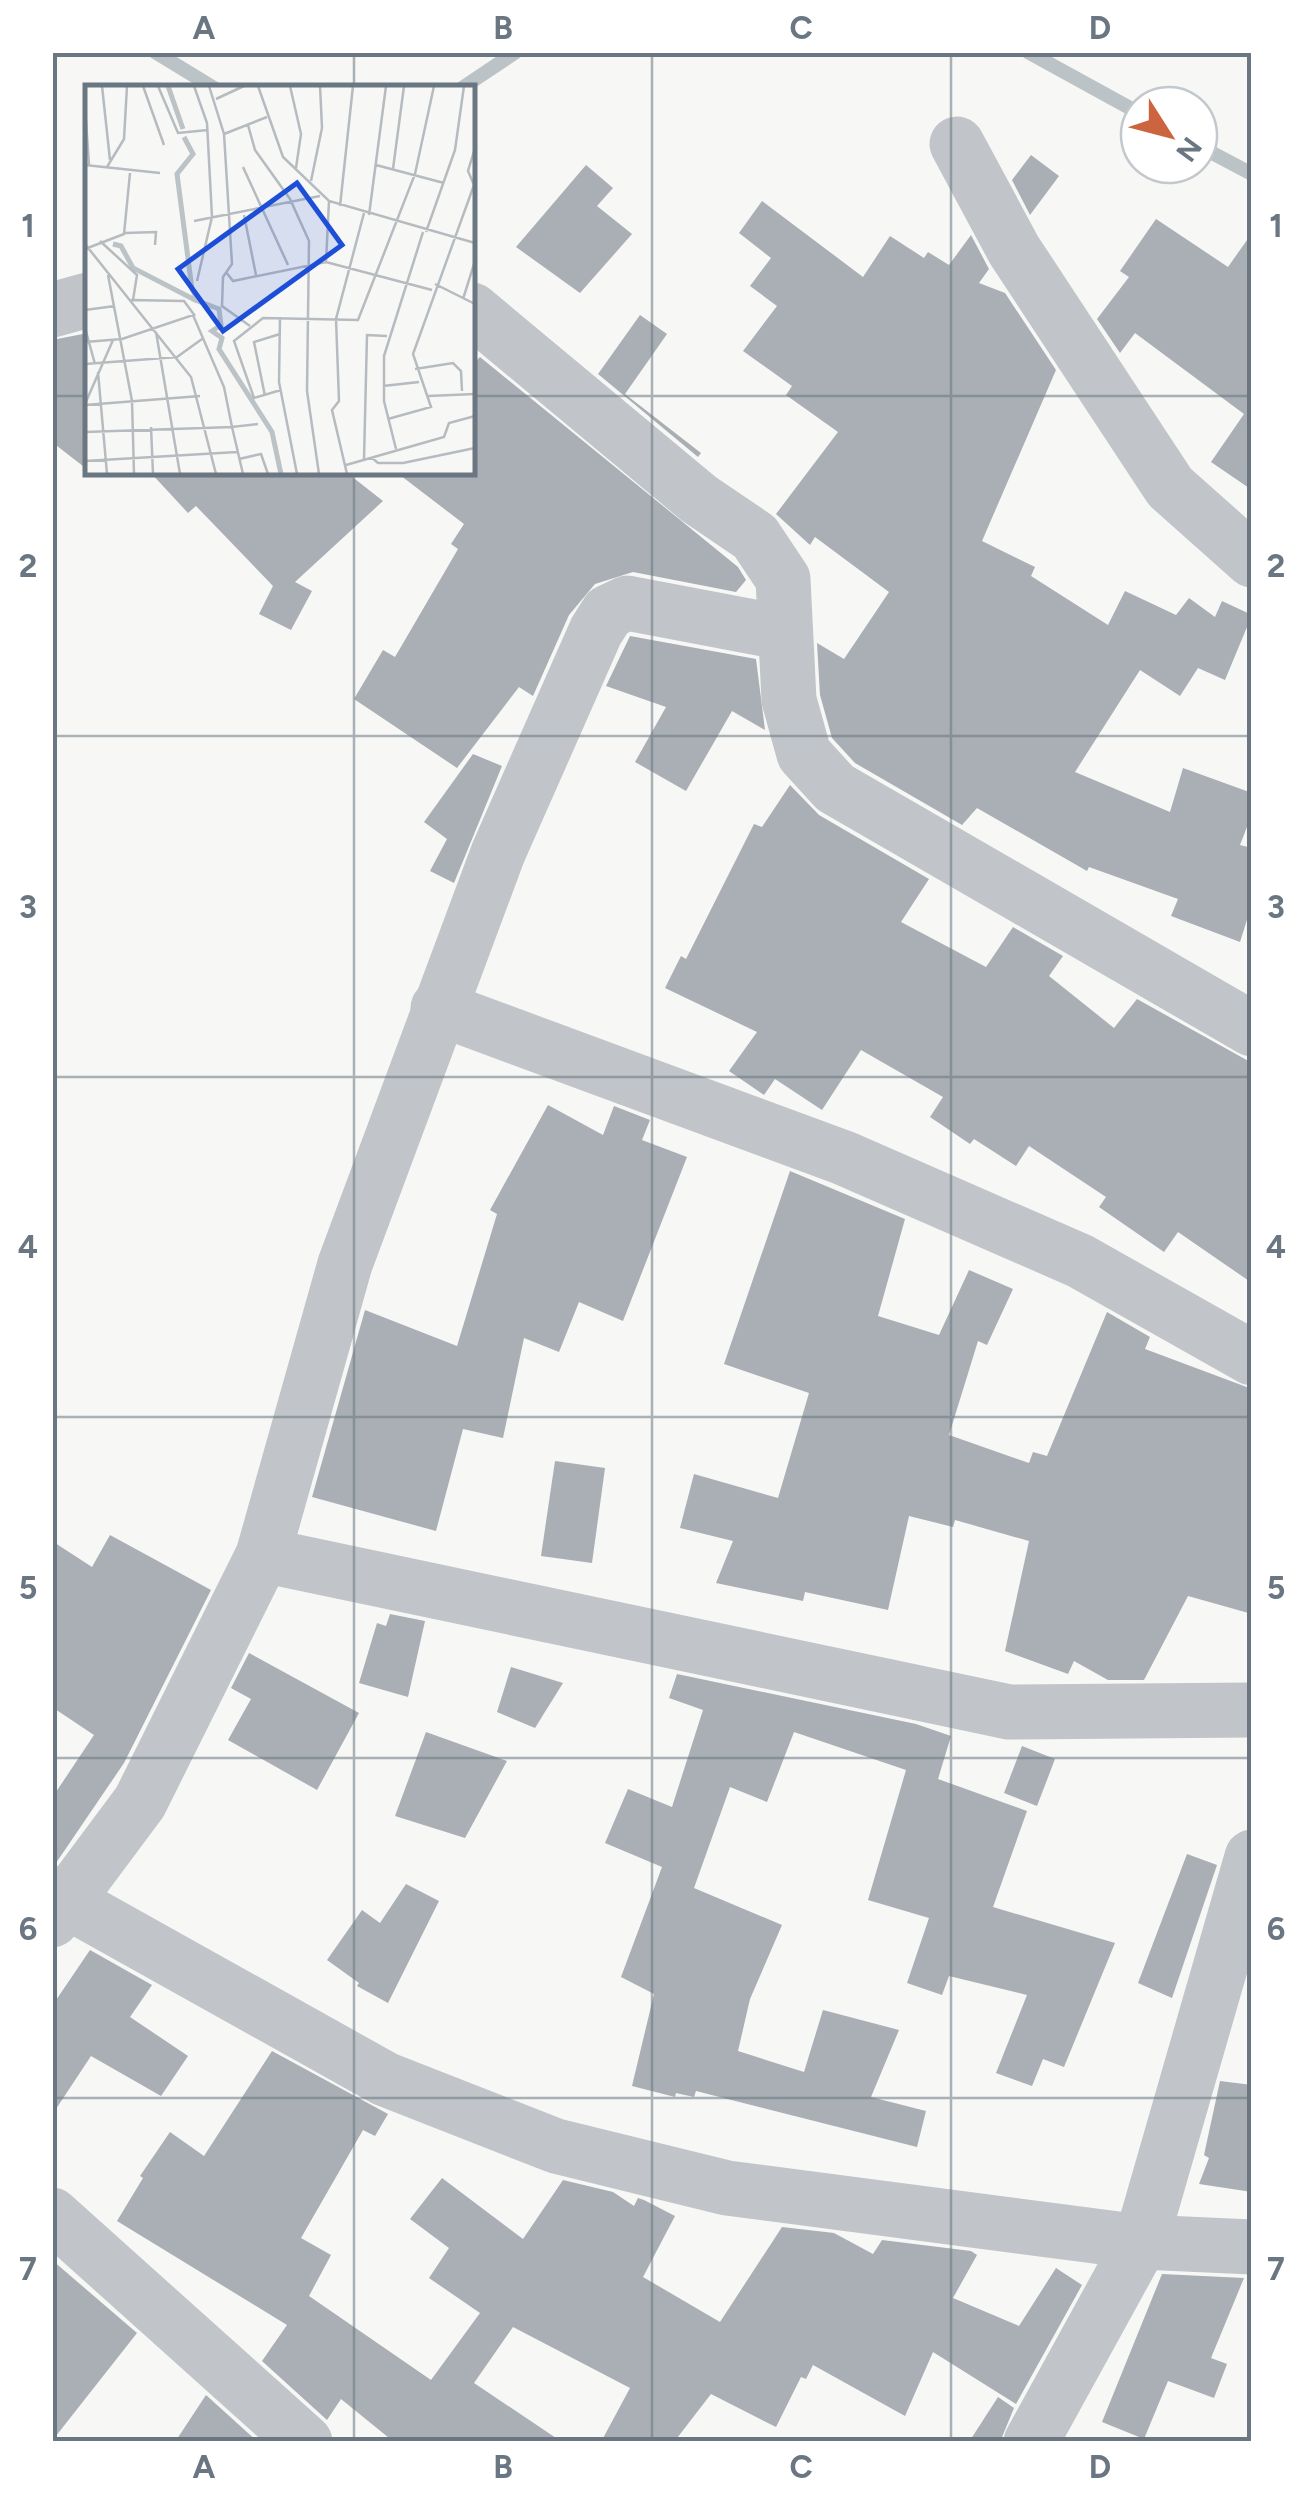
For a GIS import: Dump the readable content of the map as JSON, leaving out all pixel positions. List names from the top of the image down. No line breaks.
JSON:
{"north":"bottom right","grid":{"columns":["A","B","C","D"],"rows":["1","2","3","4","5","6","7"]}}
